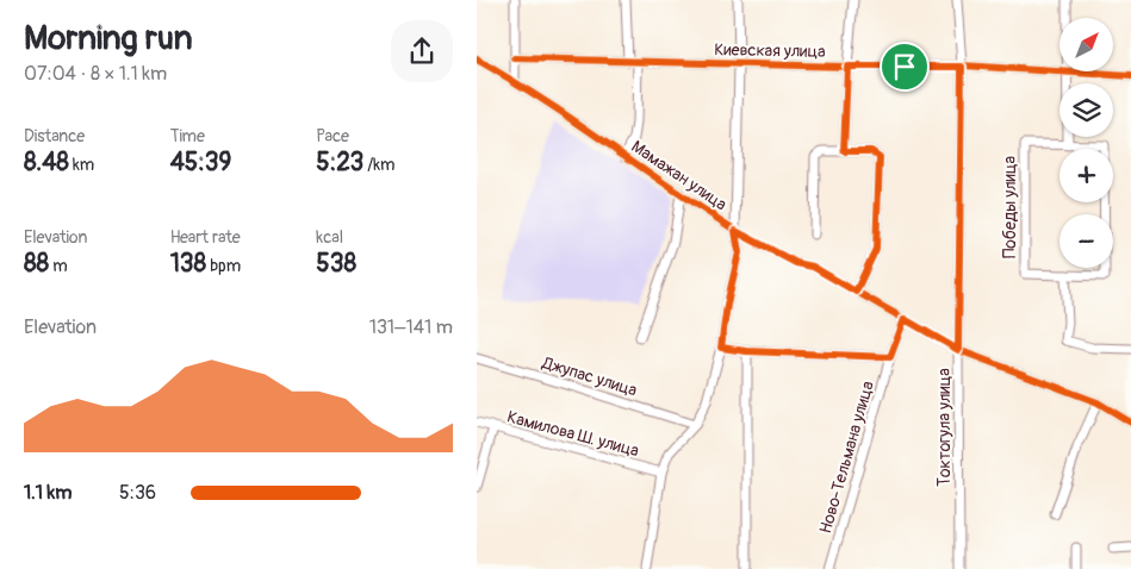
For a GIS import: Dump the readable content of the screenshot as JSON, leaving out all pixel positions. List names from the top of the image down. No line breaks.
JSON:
{"streets":{"street":["Киевская улица","Мамажан улица","Победы улица","Джупас улица","Токтогула улица","Камилова Ш. улица","Ново-Тельмана улица"]},"crossings":[["Киевская улица","Токтогула улица"],["Мамажан улица","Токтогула улица"],["Мамажан улица","Ново-Тельмана улица"]],"north":"top right","page":{"heading":["Morning run","07:04 · 8 × 1.1 km"],"map_buttons":["+","−"],"stats":[["Distance","8.48 km"],["Time","45:39"],["Pace","5:23 /km"],["Elevation","88 m"],["Heart rate","138 bpm"],["kcal","538"]],"chart":["Elevation","131–141 m"],"list":[{"name":"1.1 km","note":"5:36"}]}}
